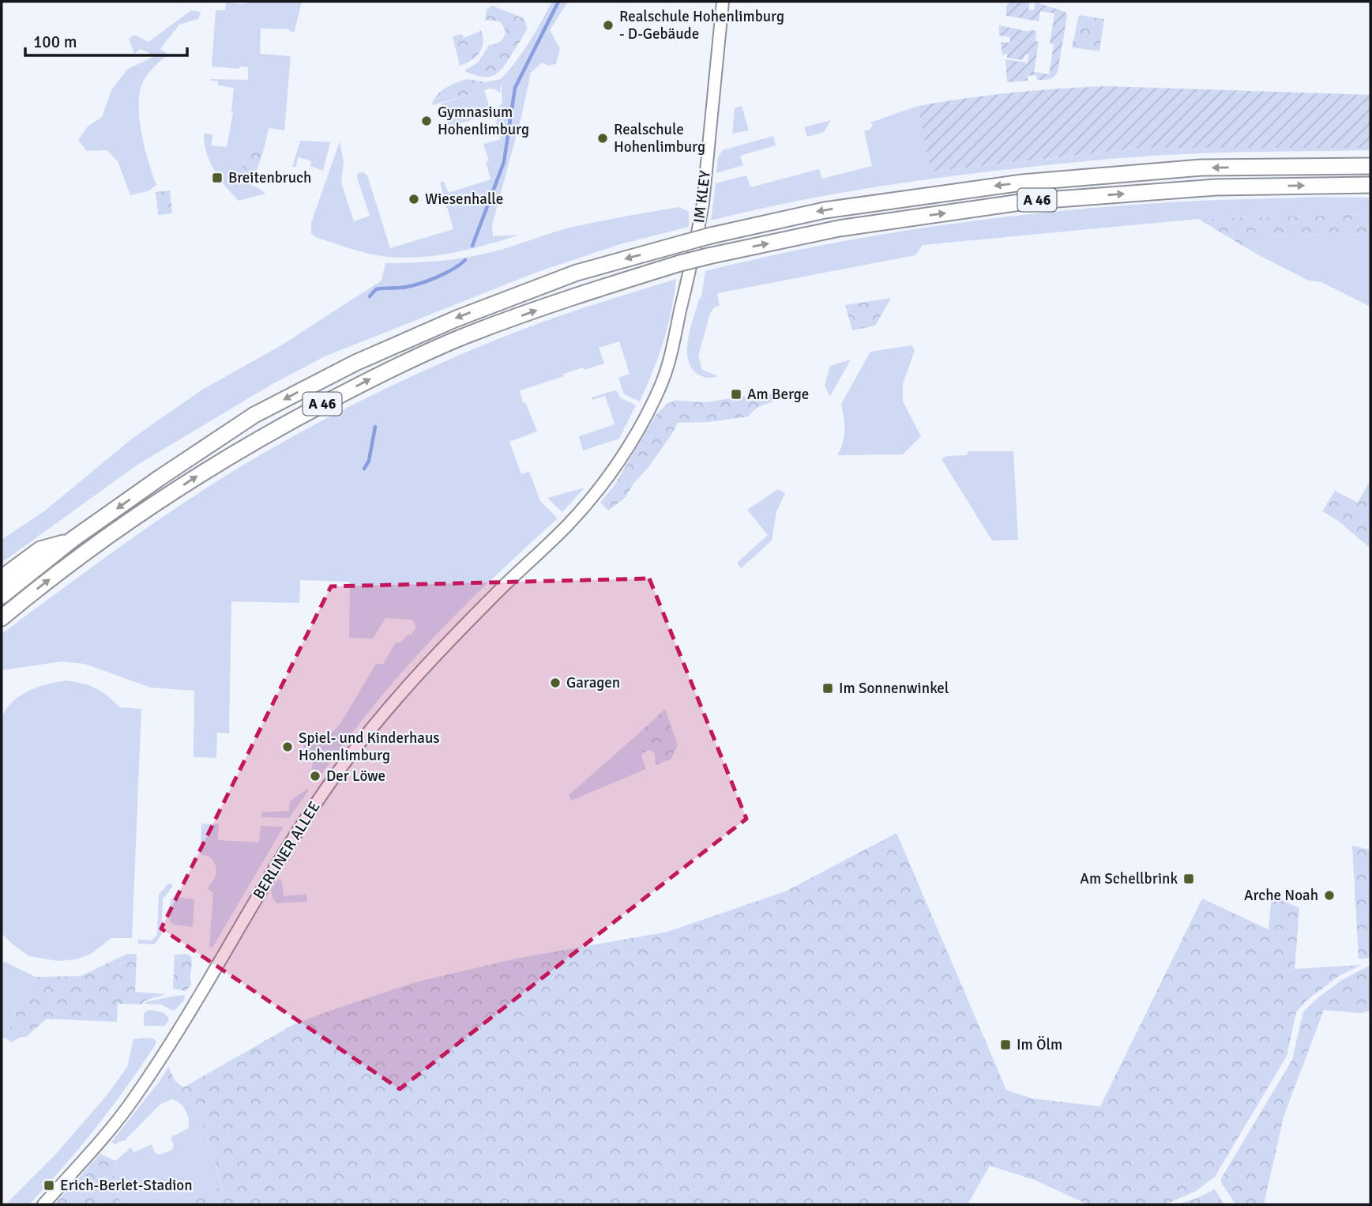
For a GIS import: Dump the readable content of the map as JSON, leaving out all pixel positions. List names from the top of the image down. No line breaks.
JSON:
{"streets":{"highway":["A 46"],"street":["IM KLEY","BERLINER ALLEE"]},"crossings":[["IM KLEY","BERLINER ALLEE"]],"places":{"other":["Realschule Hohenlimburg - D-Gebäude","Gymnasium Hohenlimburg","Realschule Hohenlimburg","Wiesenhalle","Garagen","Spiel- und Kinderhaus Hohenlimburg","Der Löwe","Arche Noah"],"transit":["Breitenbruch","Am Berge","Im Sonnenwinkel","Am Schellbrink","Im Ölm","Erich-Berlet-Stadion"]},"scale_bar":"100 m"}
